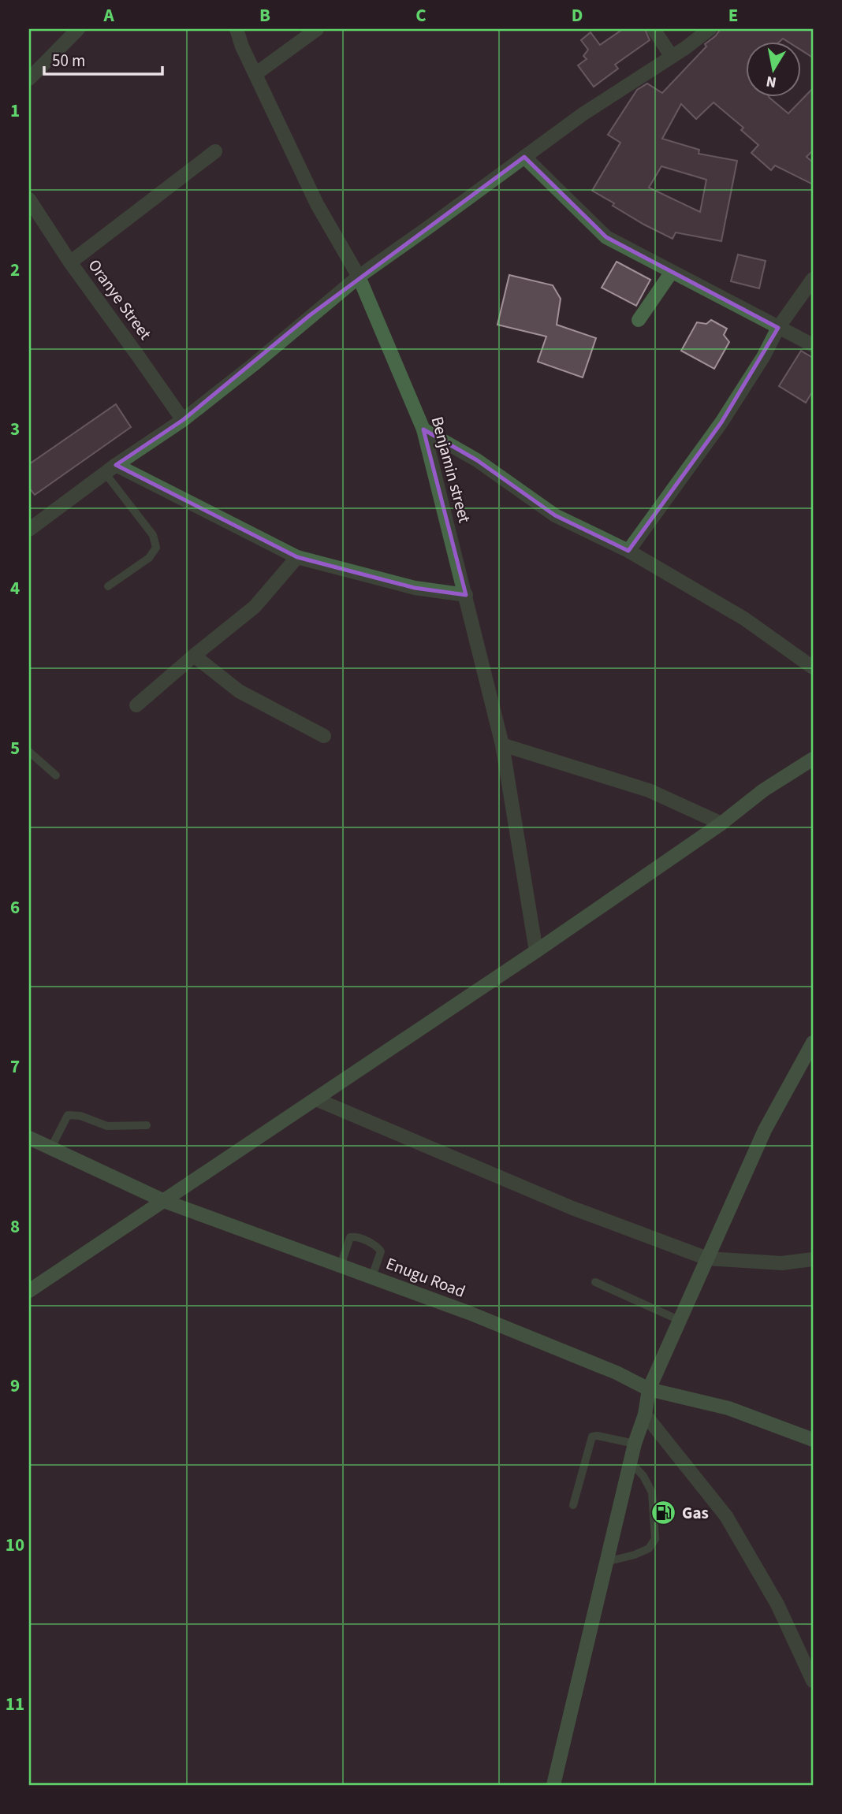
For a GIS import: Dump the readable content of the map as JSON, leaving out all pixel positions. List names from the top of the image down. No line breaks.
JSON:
{"streets":{"street":["Oranye Street","Benjamin street","Enugu Road"]},"places":{"fuel station":["Gas"]},"scale_bar":"50 m","north":"bottom","grid":{"columns":["A","B","C","D","E"],"rows":["1","2","3","4","5","6","7","8","9","10","11"]}}
